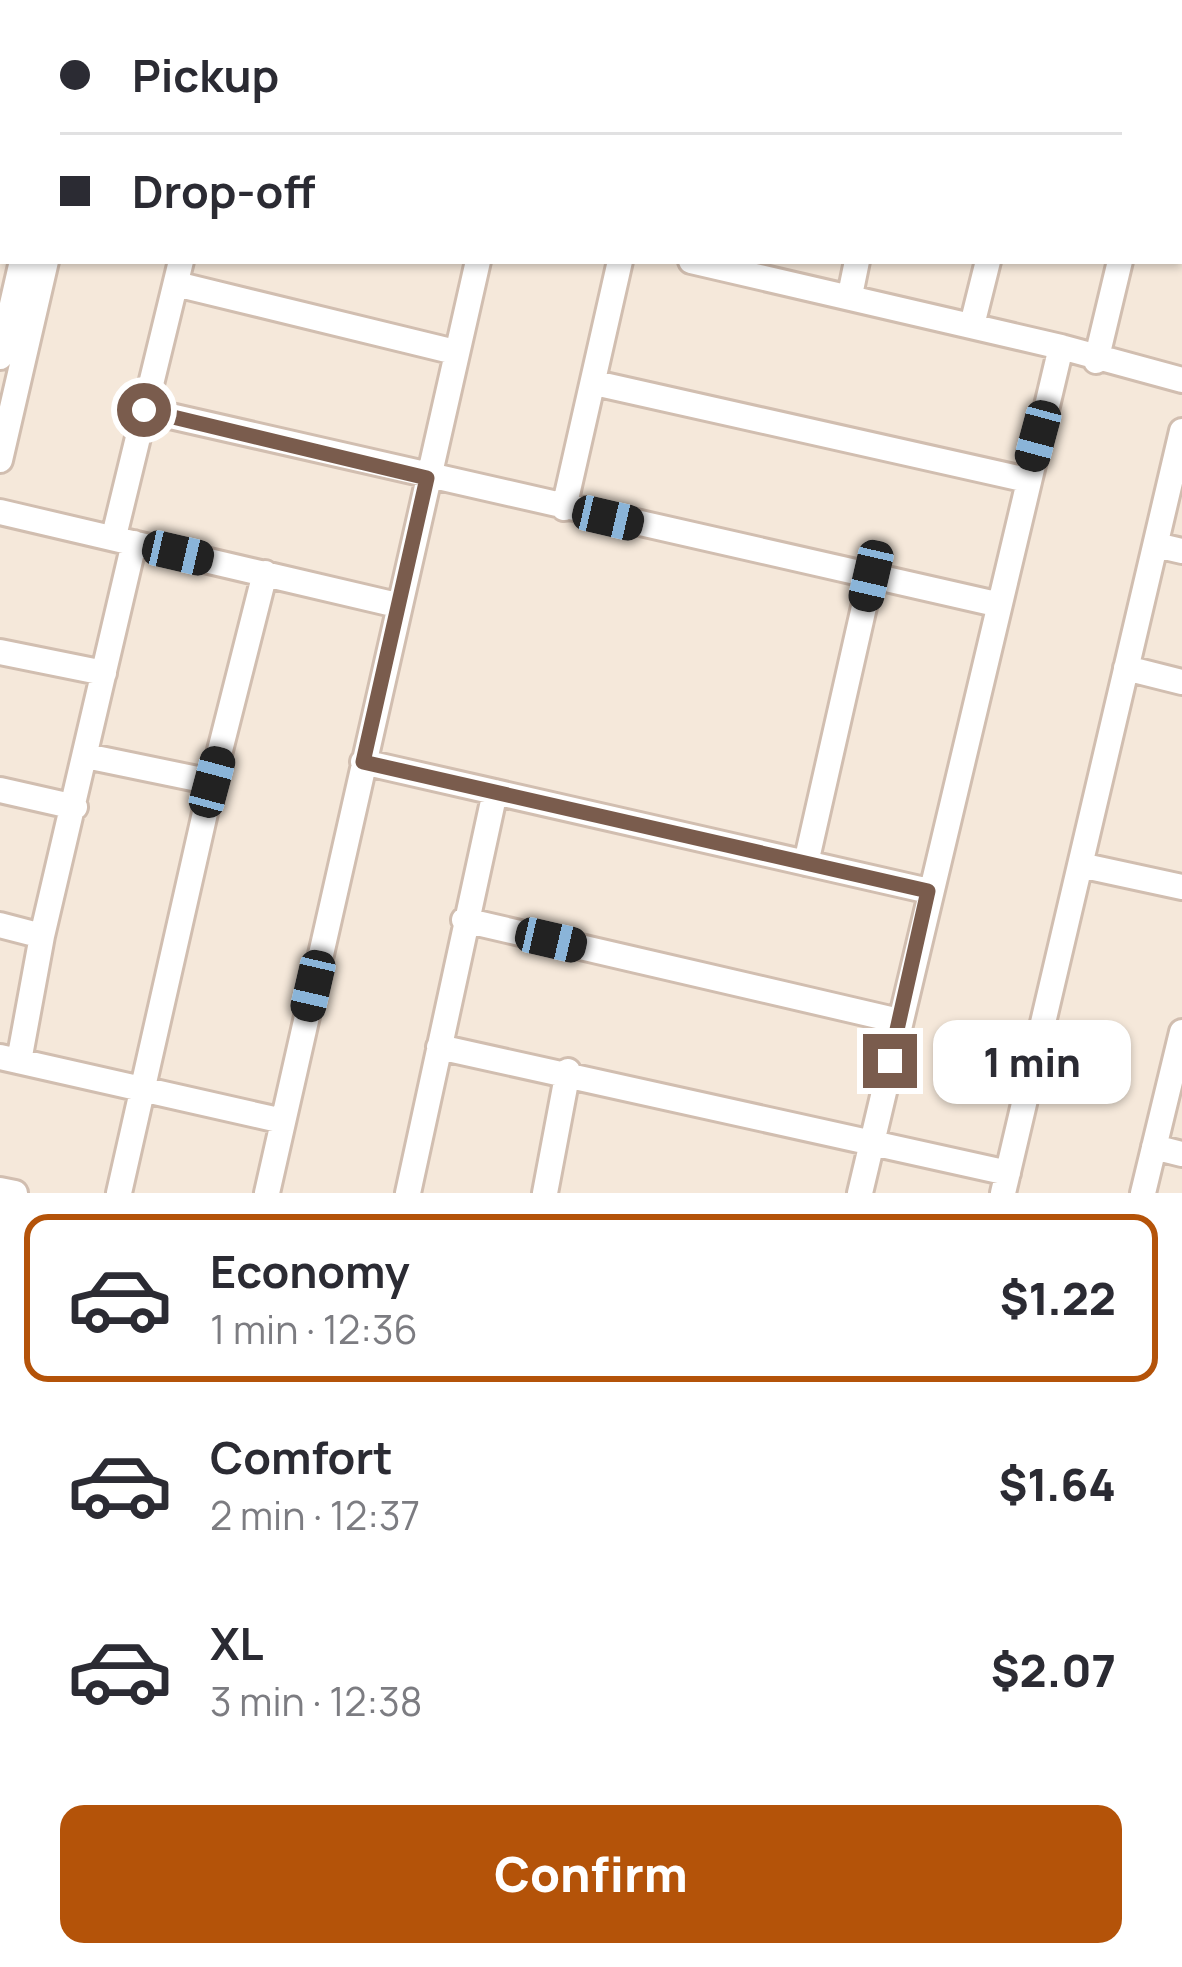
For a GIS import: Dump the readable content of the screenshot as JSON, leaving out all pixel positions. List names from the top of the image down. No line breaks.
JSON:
{"page":{"banner":["Pickup","Drop-off"],"bubble":"1 min","list":[{"name":"Economy","note":"1 min · 12:36","value":"$1.22"},{"name":"Comfort","note":"2 min · 12:37","value":"$1.64"},{"name":"XL","note":"3 min · 12:38","value":"$2.07"}],"buttons":"Confirm"}}
